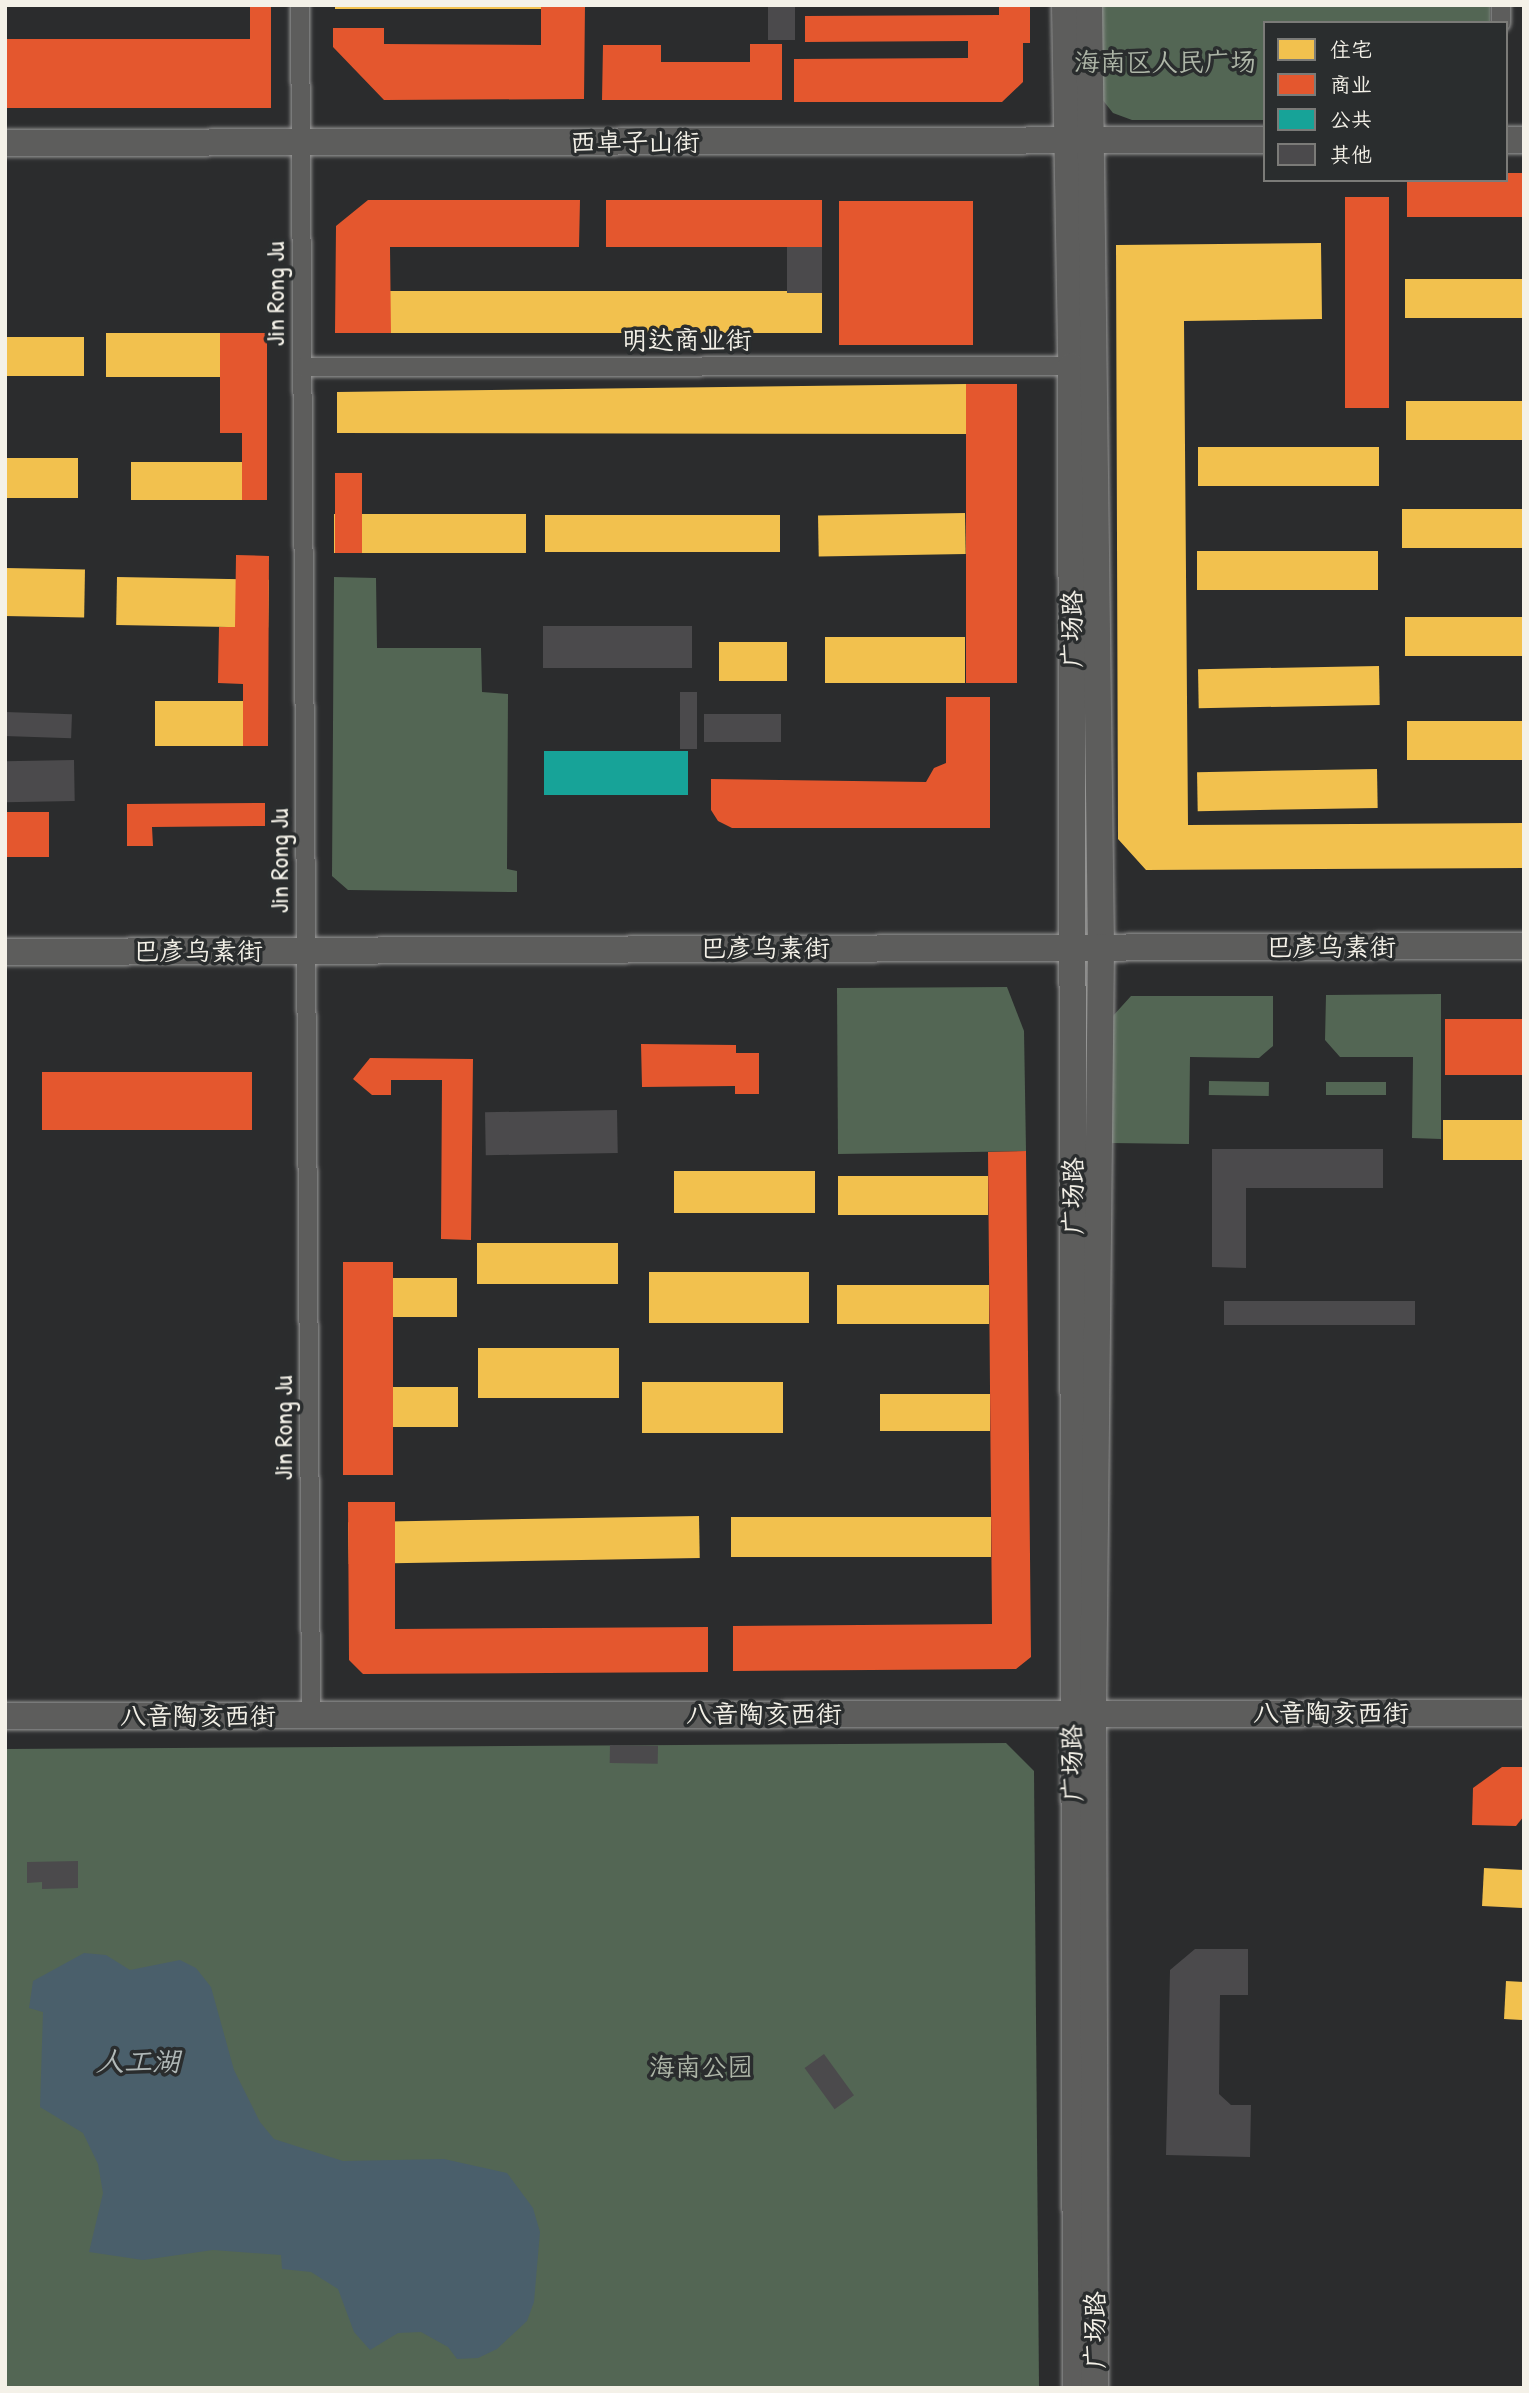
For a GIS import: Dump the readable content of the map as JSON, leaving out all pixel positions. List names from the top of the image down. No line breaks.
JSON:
{"streets":{"street":["西卓子山街","Jin Rong Ju","明达商业街","广场路","巴彦乌素街","八音陶亥西街"]},"crossings":[["西卓子山街","Jin Rong Ju"],["西卓子山街","广场路"],["Jin Rong Ju","明达商业街"],["Jin Rong Ju","巴彦乌素街"],["Jin Rong Ju","八音陶亥西街"],["明达商业街","广场路"],["广场路","巴彦乌素街"],["广场路","八音陶亥西街"]],"water":["人工湖"],"parks":["海南区人民广场","海南公园"],"legend":["住宅","商业","公共","其他"]}
